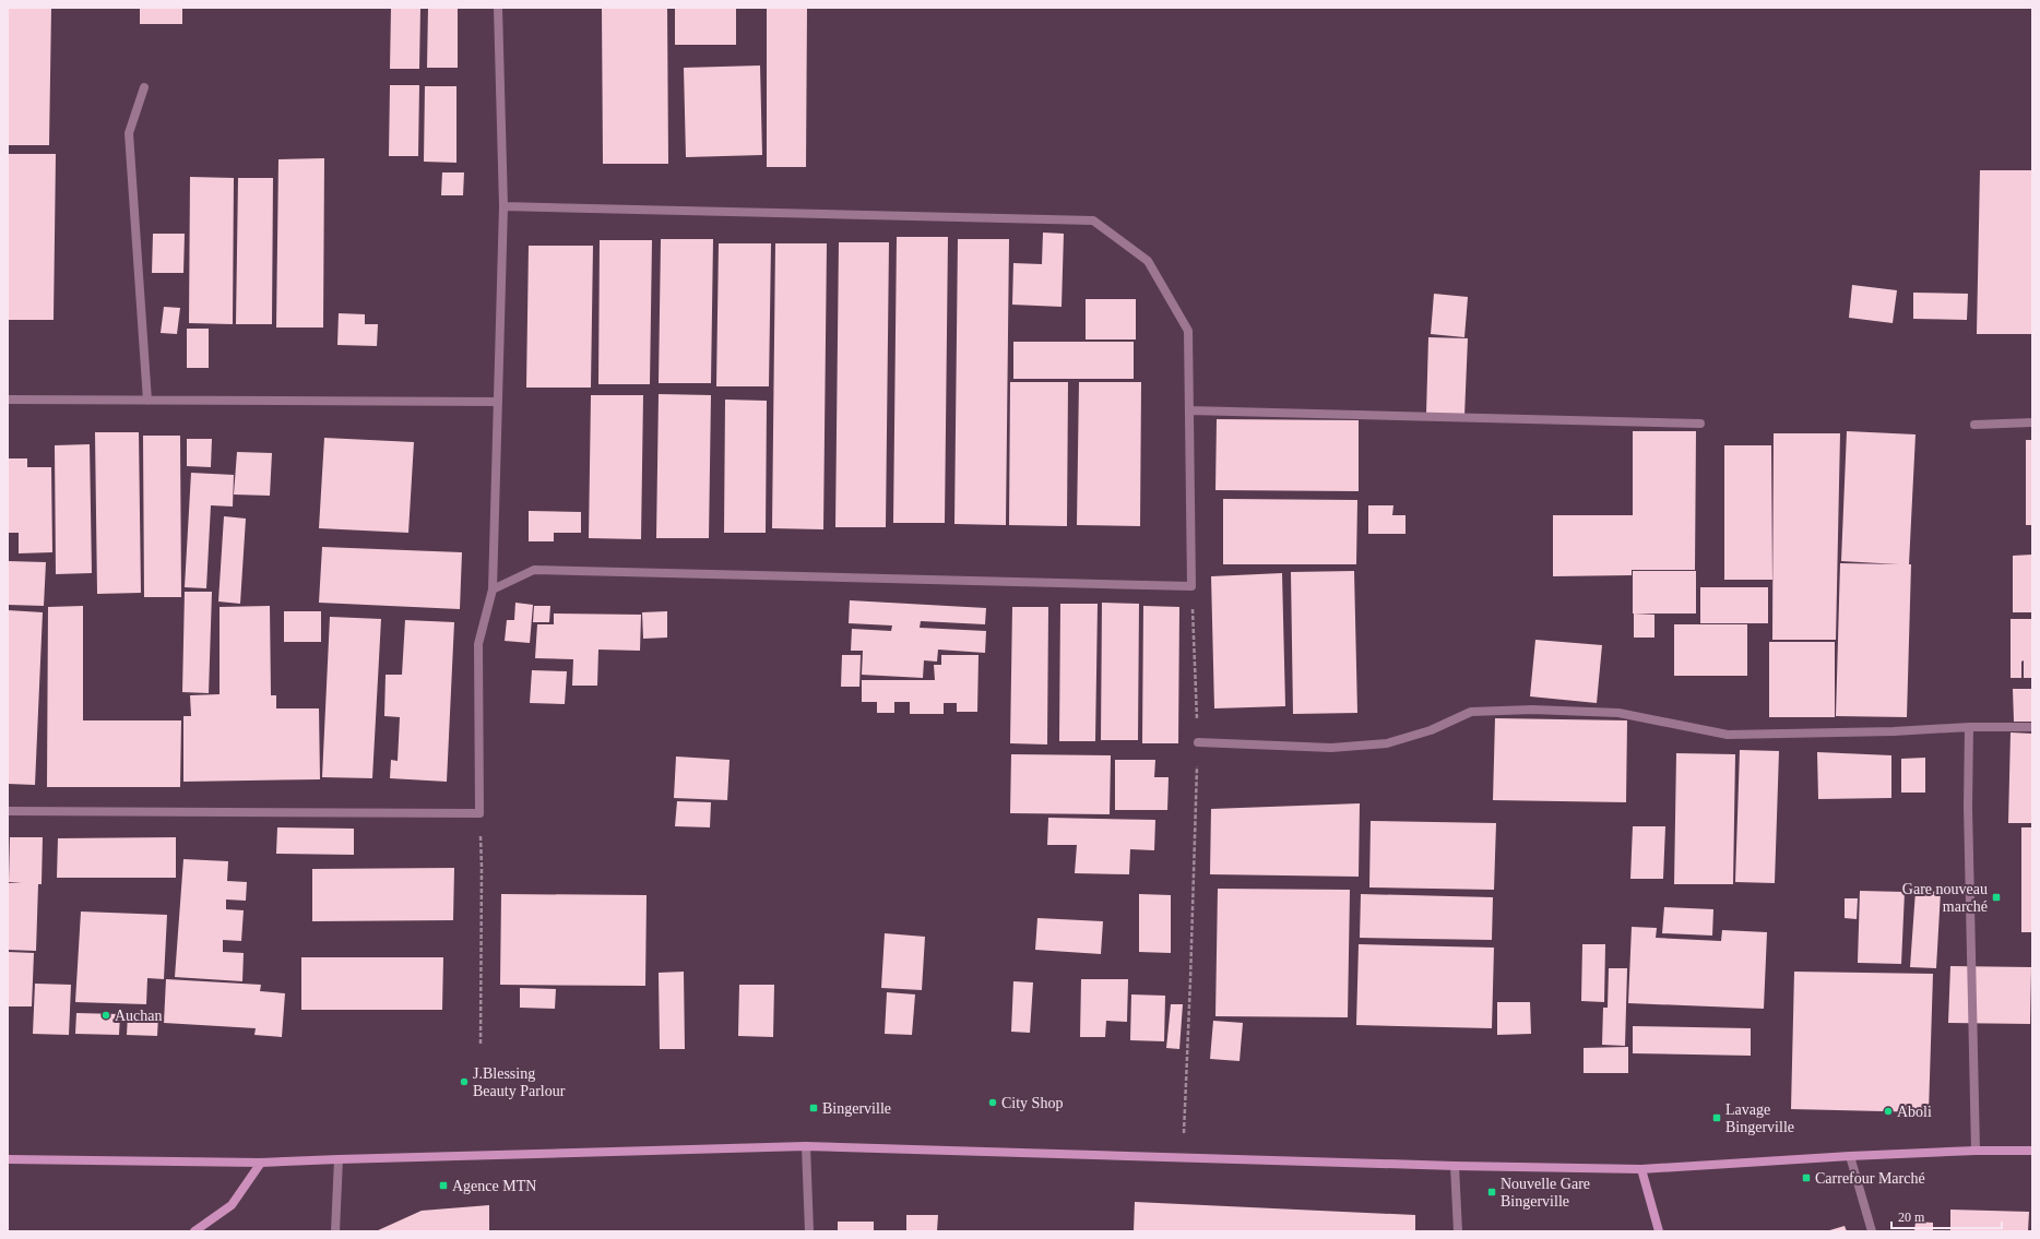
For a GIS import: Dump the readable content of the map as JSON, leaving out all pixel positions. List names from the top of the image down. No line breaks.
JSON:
{"places":{"transit":["Gare nouveau marché","Bingerville","Lavage Bingerville","Carrefour Marché","Agence MTN","Nouvelle Gare Bingerville"],"other":["Auchan","J.Blessing Beauty Parlour","City Shop","Aboli"]},"scale_bar":"20 m"}
